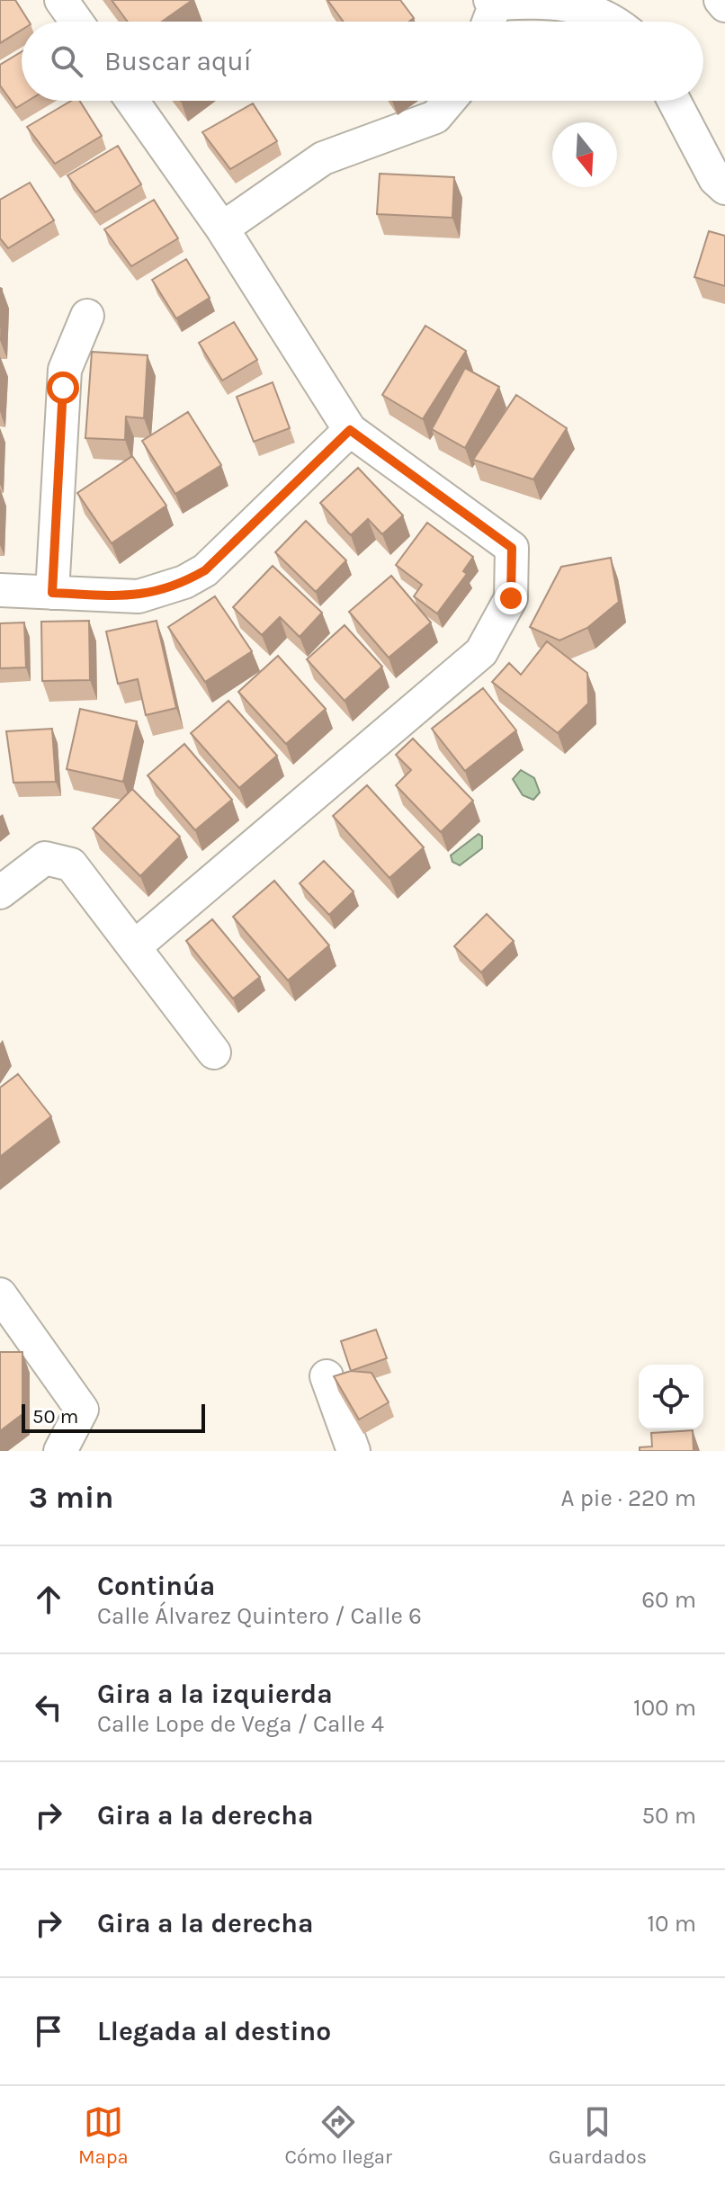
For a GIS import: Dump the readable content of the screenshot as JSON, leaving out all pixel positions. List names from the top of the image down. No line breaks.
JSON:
{"scale_bar":"50 m","north":"bottom","page":{"search":"Buscar aquí","scale":"50 m","heading":["3 min","A pie · 220 m"],"list":[["Continúa","Calle Álvarez Quintero / Calle 6","60 m"],["Gira a la izquierda","Calle Lope de Vega / Calle 4","100 m"],["Gira a la derecha","50 m"],["Gira a la derecha","10 m"],"Llegada al destino"],"nav":["Mapa","Cómo llegar","Guardados"]}}
